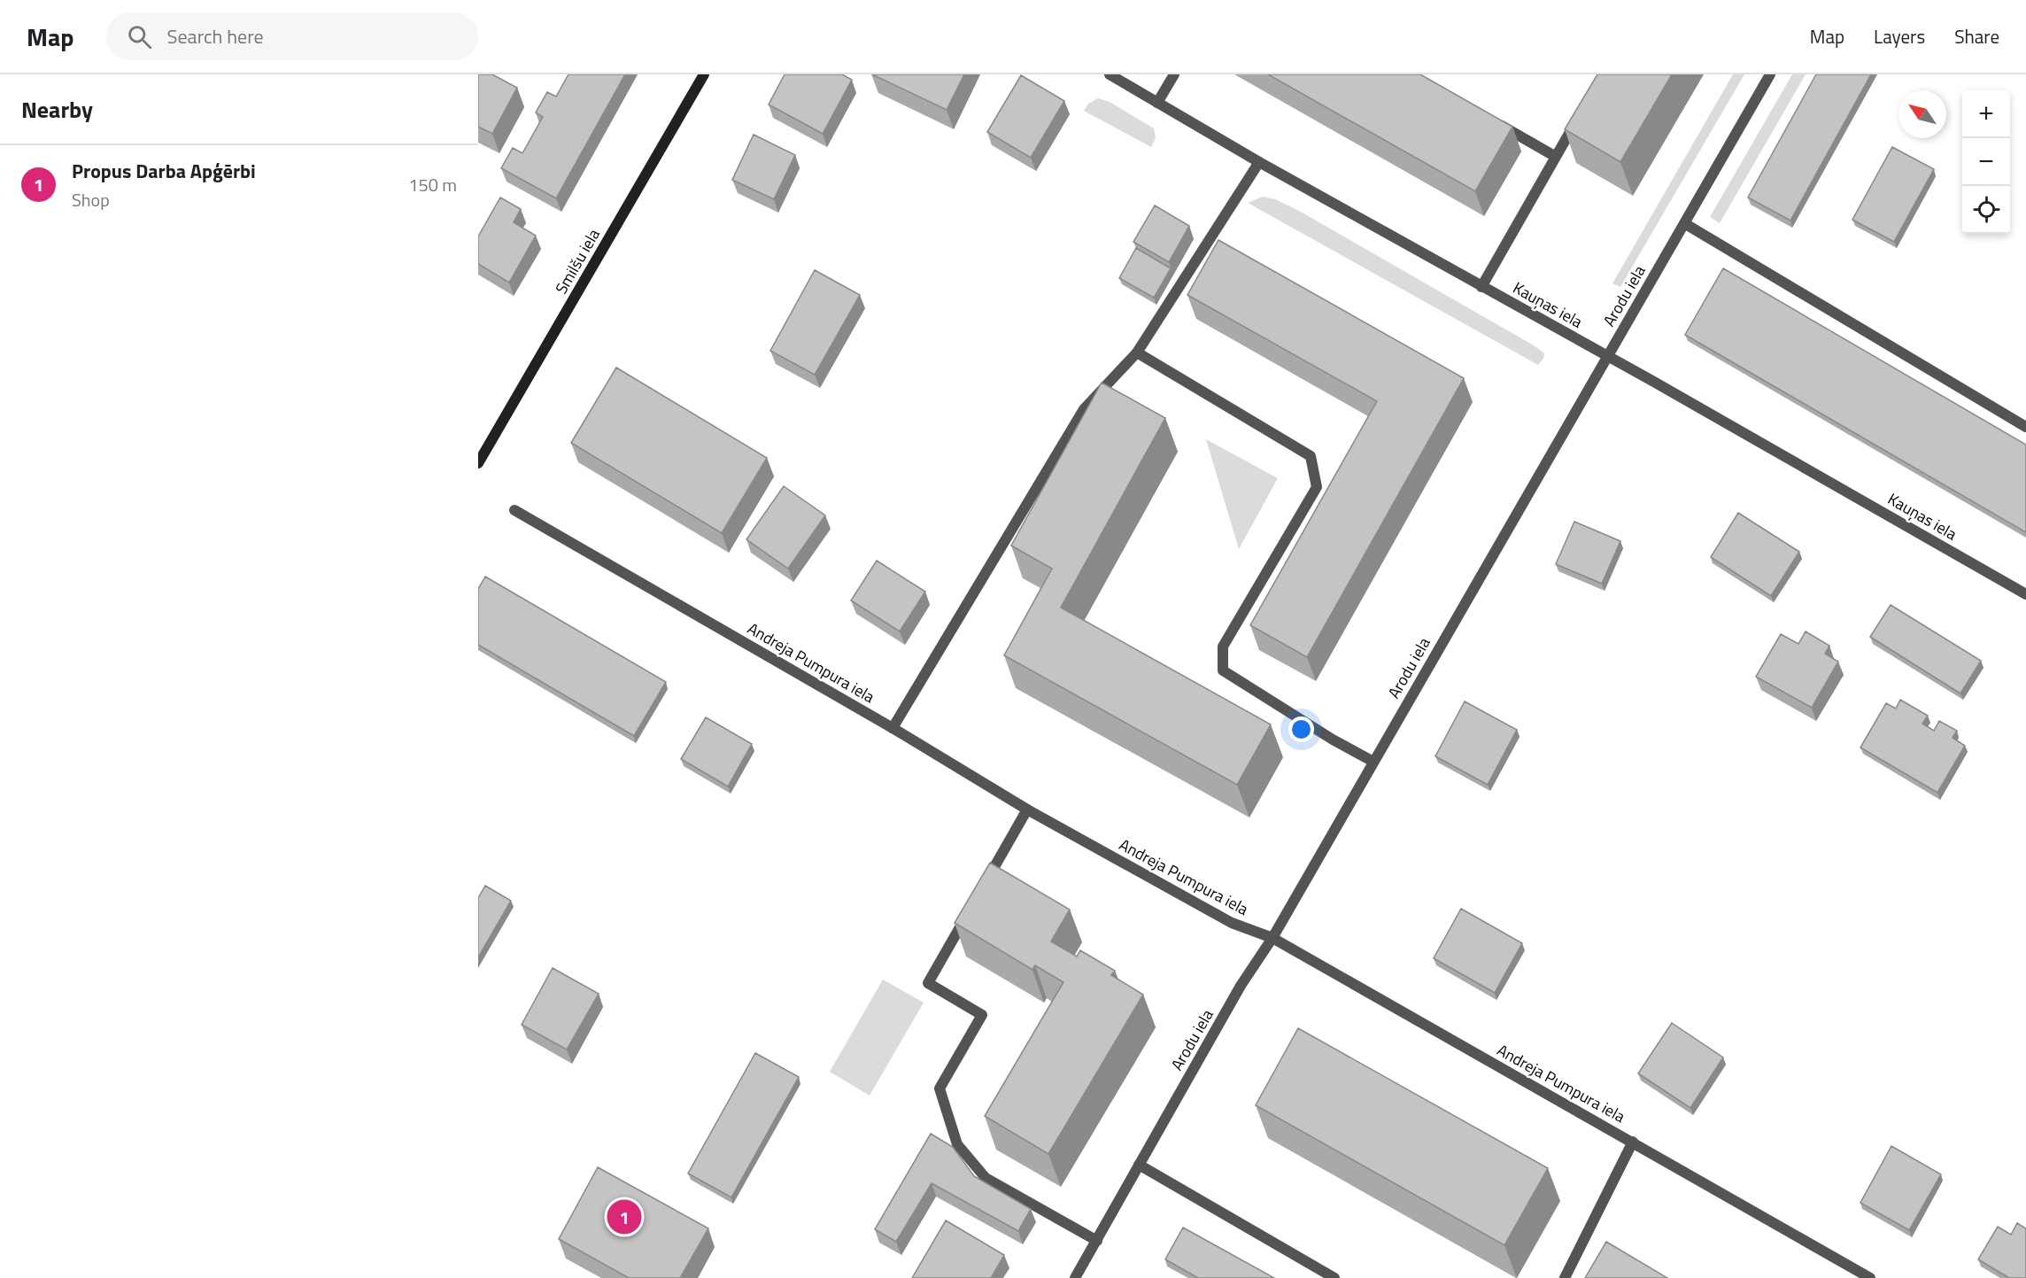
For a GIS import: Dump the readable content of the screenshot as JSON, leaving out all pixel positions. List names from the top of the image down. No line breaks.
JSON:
{"streets":{"street":["Smilšu iela","Arodu iela","Kauņas iela","Andreja Pumpura iela"]},"crossings":[["Arodu iela","Kauņas iela"],["Arodu iela","Andreja Pumpura iela"]],"north":"top left","page":{"header":"Map","search":"Search here","nav":["Map","Layers","Share"],"heading":"Nearby","map_buttons":["+","−"],"list":[{"mark":"1","name":"Propus Darba Apģērbi","note":"Shop","value":"150 m"}],"pins":"1"}}
